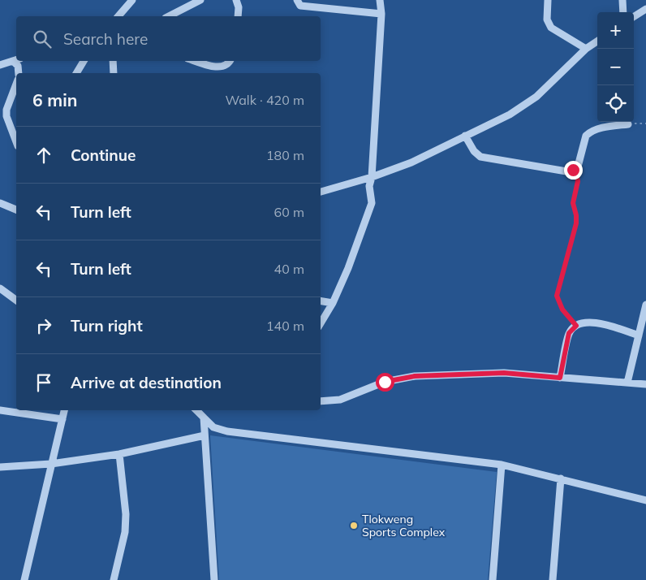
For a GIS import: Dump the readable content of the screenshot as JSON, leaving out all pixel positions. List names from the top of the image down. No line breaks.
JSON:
{"places":["Tlokweng Sports Complex"],"page":{"map_buttons":["+","−"],"search":"Search here","heading":["6 min","Walk · 420 m"],"list":[["Continue","180 m"],["Turn left","60 m"],["Turn left","40 m"],["Turn right","140 m"],"Arrive at destination"]}}
